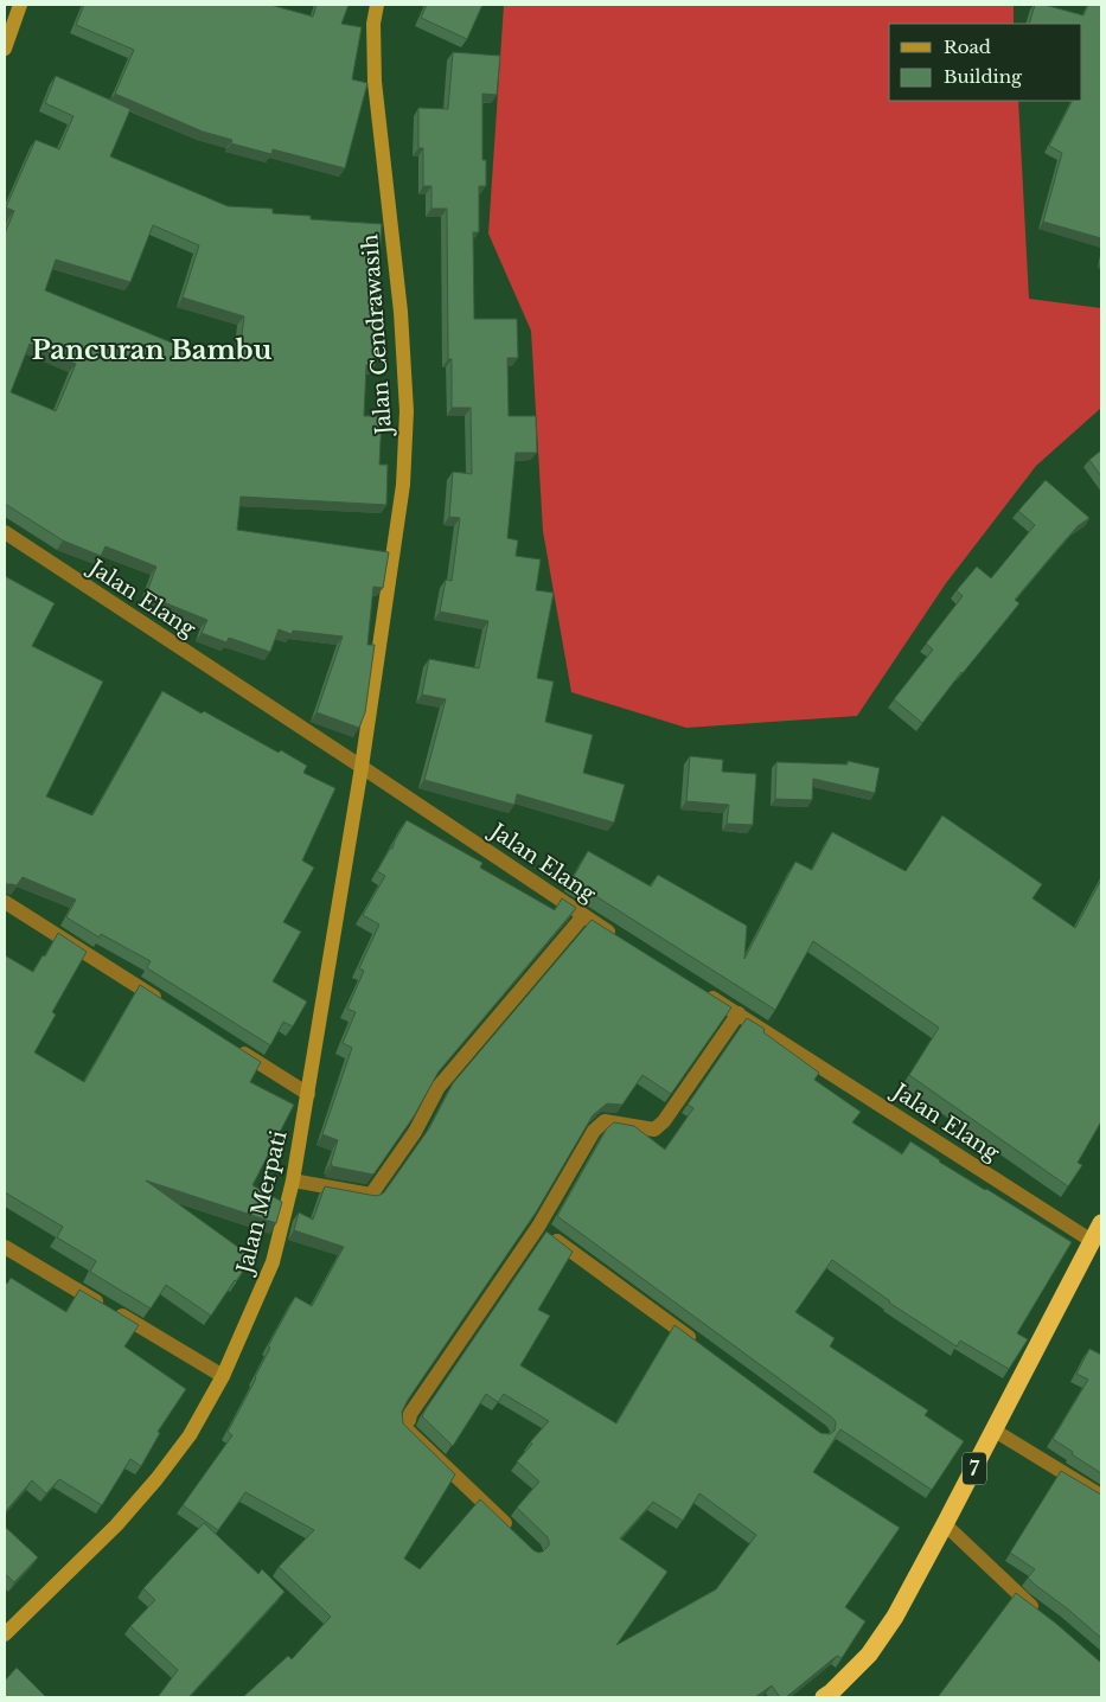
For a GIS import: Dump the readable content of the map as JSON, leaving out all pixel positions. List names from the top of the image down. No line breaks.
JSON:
{"streets":{"highway":["7"],"street":["Jalan Cendrawasih","Jalan Elang","Jalan Merpati"]},"crossings":[["Jalan Cendrawasih","Jalan Elang"],["Jalan Cendrawasih","Jalan Merpati"],["Jalan Elang","Jalan Merpati"],["Jalan Elang","7"]],"districts":["Pancuran Bambu"],"legend":["Road","Building"]}
